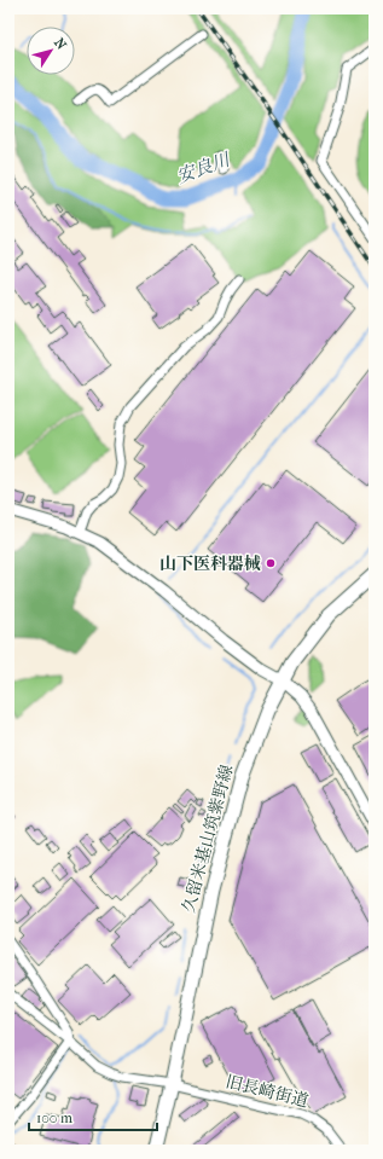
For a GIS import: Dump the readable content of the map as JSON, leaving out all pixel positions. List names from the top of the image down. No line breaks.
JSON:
{"streets":{"main road":["久留米基山筑紫野線"],"street":["旧長崎街道"]},"crossings":[["久留米基山筑紫野線","旧長崎街道"]],"water":["安良川"],"places":["山下医科器械"],"scale_bar":"100 m","north":"top right"}
